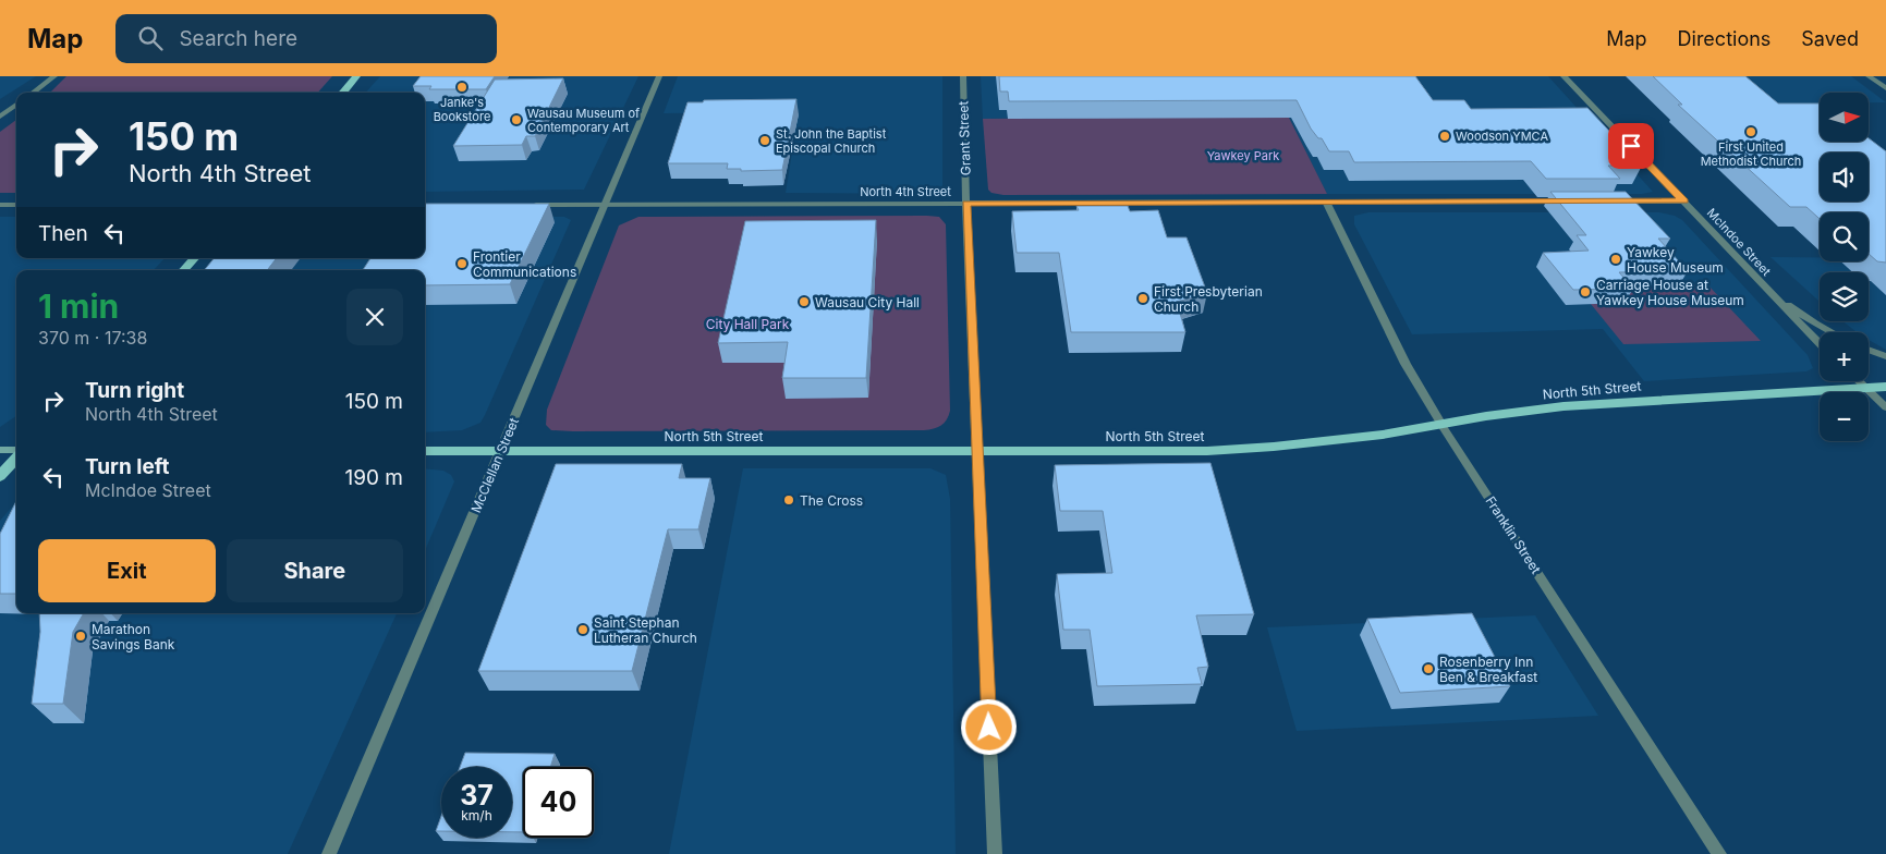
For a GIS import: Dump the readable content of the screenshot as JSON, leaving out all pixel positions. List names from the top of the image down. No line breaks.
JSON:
{"streets":{"main road":["North 5th Street"],"street":["Grant Street","North 4th Street","McIndoe Street","McClellan Street","Franklin Street"]},"crossings":[["Grant Street","North 4th Street"],["Grant Street","North 5th Street"],["North 4th Street","McClellan Street"],["North 4th Street","Franklin Street"],["North 5th Street","McClellan Street"],["North 5th Street","Franklin Street"]],"parks":["Yawkey Park","City Hall Park"],"places":["Janke's Bookstore","Wausau Museum of Contemporary Art","First United Methodist Church","Woodson YMCA","St. John the Baptist Episcopal Church","Yawkey House Museum","Frontier Communications","Carriage House at Yawkey House Museum","First Presbyterian Church","Wausau City Hall","The Cross","Saint Stephan Lutheran Church","Marathon Savings Bank","Rosenberry Inn Ben & Breakfast"],"north":"right","page":{"header":"Map","search":"Search here","nav":["Map","Directions","Saved"],"map_buttons":["+","−"],"turn":["150 m","North 4th Street"],"then":"Then","heading":["1 min","370 m · 17:38"],"list":[{"name":"Turn right","note":"North 4th Street","value":"150 m"},{"name":"Turn left","note":"McIndoe Street","value":"190 m"}],"buttons":["Exit","Share"],"speed":"37 km/h","limit":"40"}}
